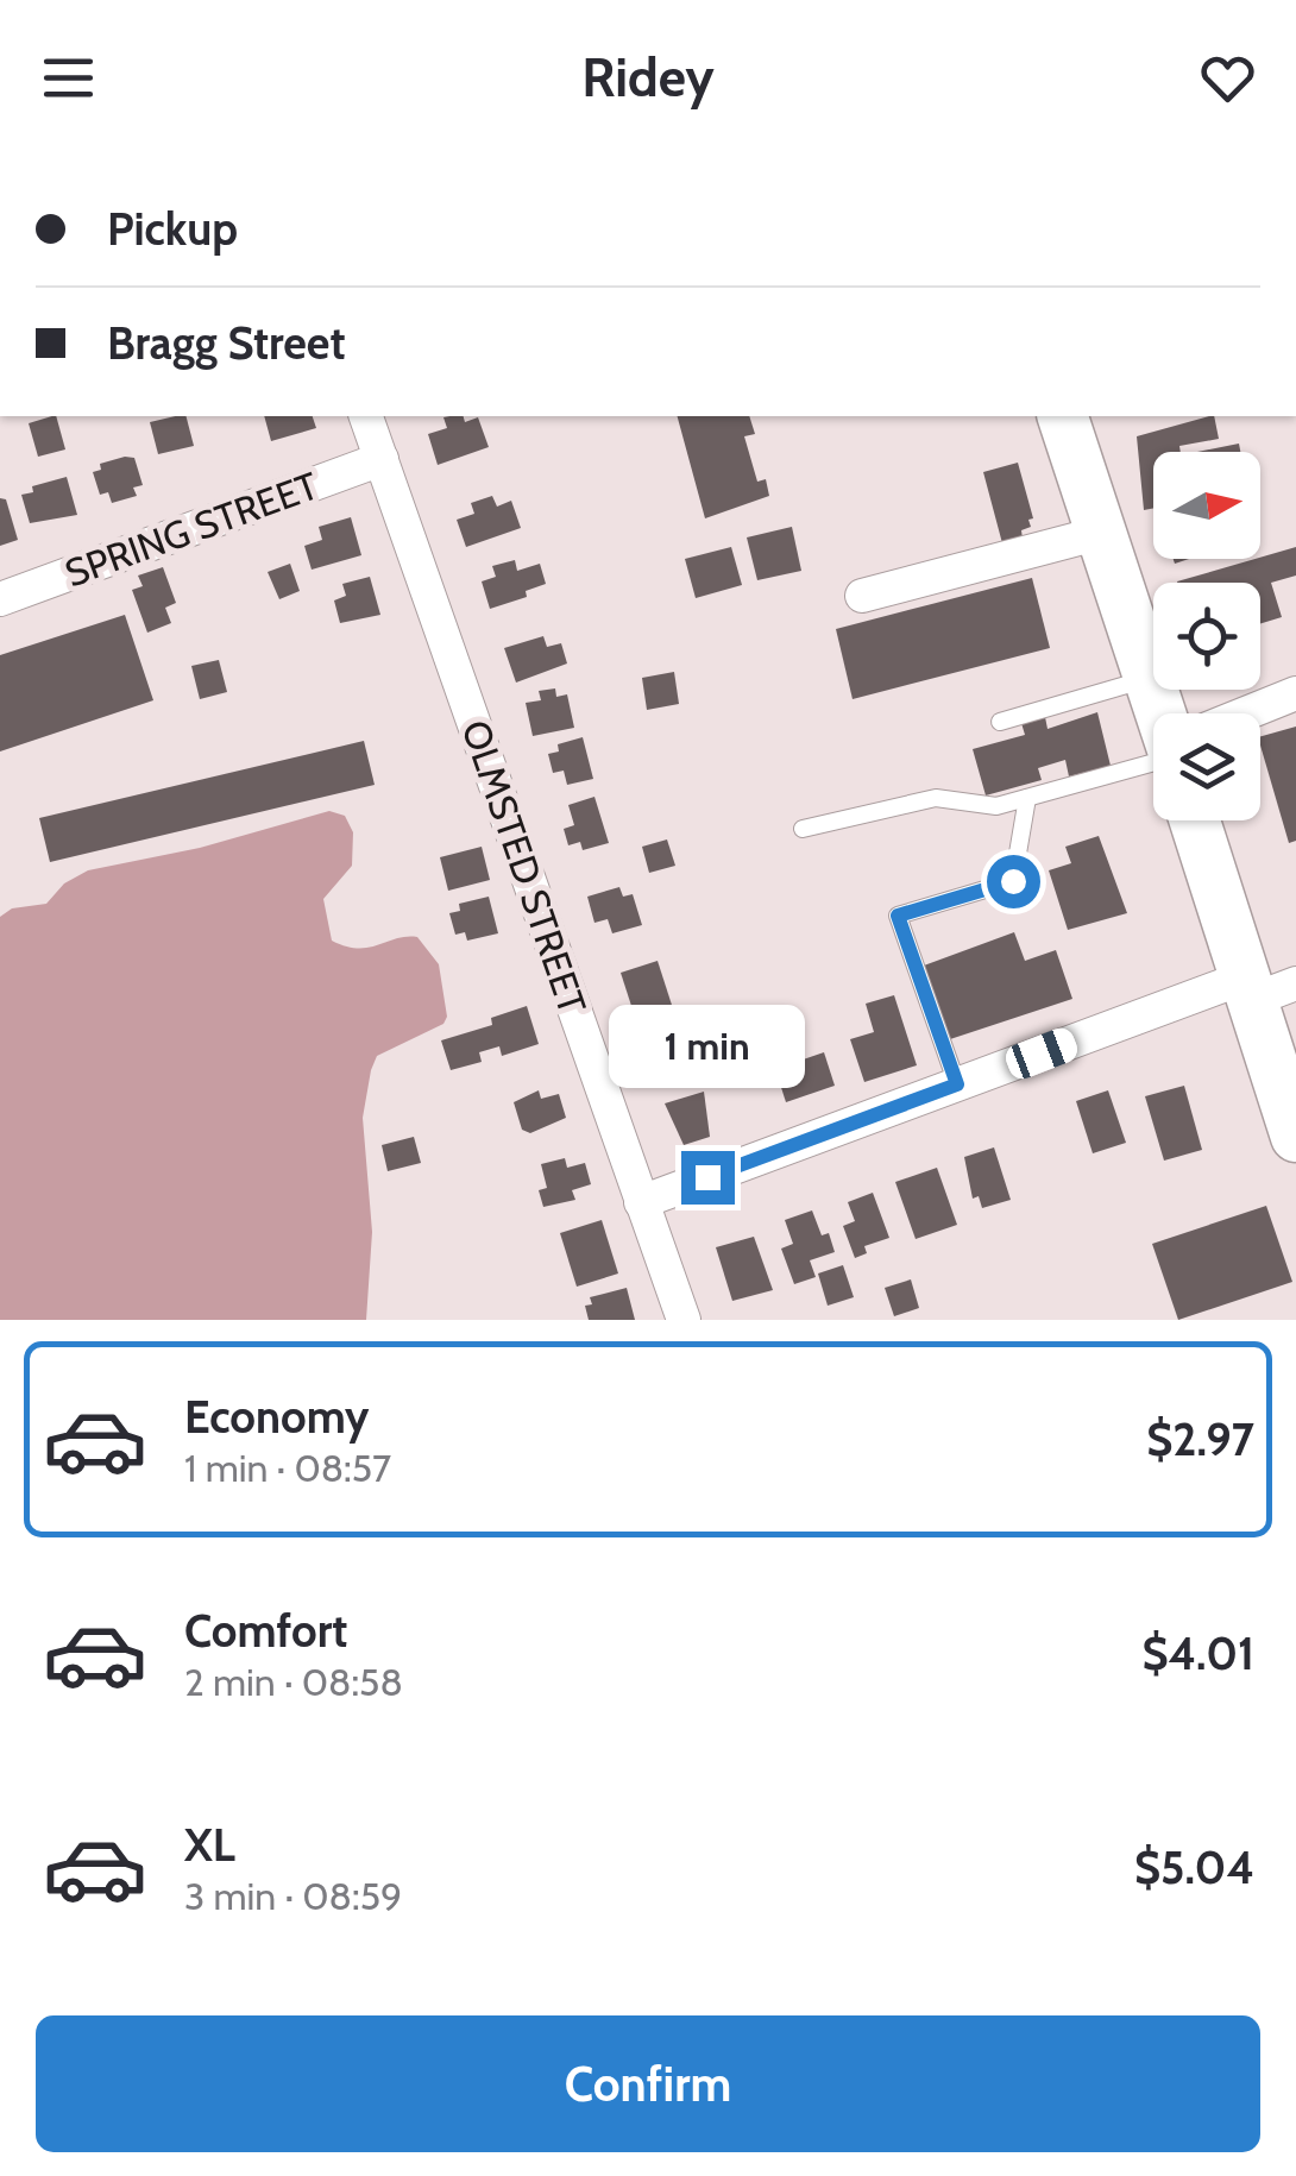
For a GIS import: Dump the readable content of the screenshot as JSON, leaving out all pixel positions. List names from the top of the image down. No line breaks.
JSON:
{"streets":{"street":["SPRING STREET","OLMSTED STREET"]},"crossings":[["SPRING STREET","OLMSTED STREET"]],"north":"right","page":{"header":"Ridey","banner":["Pickup","Bragg Street"],"bubble":"1 min","list":[{"name":"Economy","note":"1 min · 08:57","value":"$2.97"},{"name":"Comfort","note":"2 min · 08:58","value":"$4.01"},{"name":"XL","note":"3 min · 08:59","value":"$5.04"}],"buttons":"Confirm"}}
